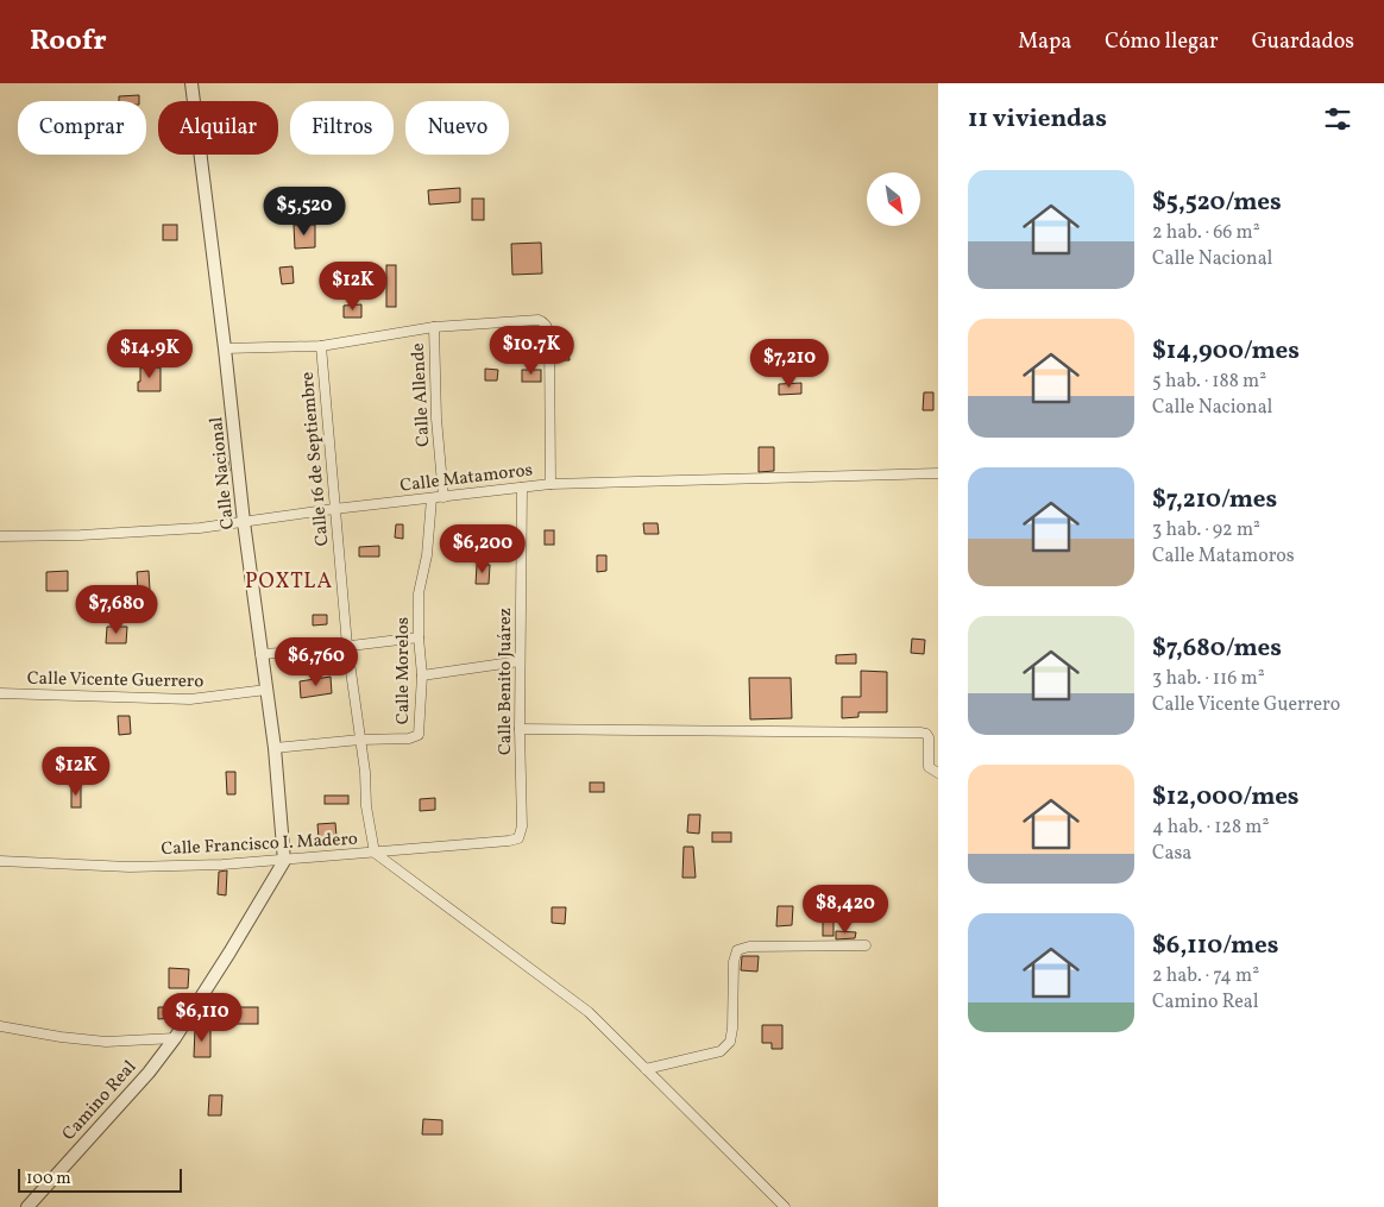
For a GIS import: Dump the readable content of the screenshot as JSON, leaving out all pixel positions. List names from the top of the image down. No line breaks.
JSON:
{"streets":{"street":["Calle Allende","Calle 16 de Septiembre","Calle Nacional","Calle Matamoros","Calle Morelos","Calle Vicente Guerrero","Calle Benito Juárez","Calle Francisco I. Madero","Camino Real"]},"crossings":[["Calle Allende","Calle Matamoros"],["Calle 16 de Septiembre","Calle Matamoros"],["Calle 16 de Septiembre","Calle Morelos"],["Calle 16 de Septiembre","Calle Francisco I. Madero"],["Calle Nacional","Calle Matamoros"],["Calle Nacional","Calle Morelos"],["Calle Nacional","Calle Vicente Guerrero"],["Calle Nacional","Calle Francisco I. Madero"],["Calle Nacional","Camino Real"],["Calle Matamoros","Calle Morelos"],["Calle Matamoros","Calle Benito Juárez"],["Calle Benito Juárez","Calle Francisco I. Madero"],["Calle Francisco I. Madero","Camino Real"]],"districts":["POXTLA"],"scale_bar":"100 m","north":"bottom right","page":{"header":"Roofr","nav":["Mapa","Cómo llegar","Guardados"],"heading":"11 viviendas","chip":["Comprar","Alquilar","Filtros","Nuevo"],"list":[{"name":"$5,520/mes","note":"2 hab. · 66 m² · Calle Nacional"},{"name":"$14,900/mes","note":"5 hab. · 188 m² · Calle Nacional"},{"name":"$7,210/mes","note":"3 hab. · 92 m² · Calle Matamoros"},{"name":"$7,680/mes","note":"3 hab. · 116 m² · Calle Vicente Guerrero"},{"name":"$12,000/mes","note":"4 hab. · 128 m² · Casa"},{"name":"$6,110/mes","note":"2 hab. · 74 m² · Camino Real"}],"price":["$5,520","$12K","$10.7K","$14.9K","$7,210","$6,200","$7,680","$6,760","$12K","$8,420","$6,110"],"scale":"100 m"}}
